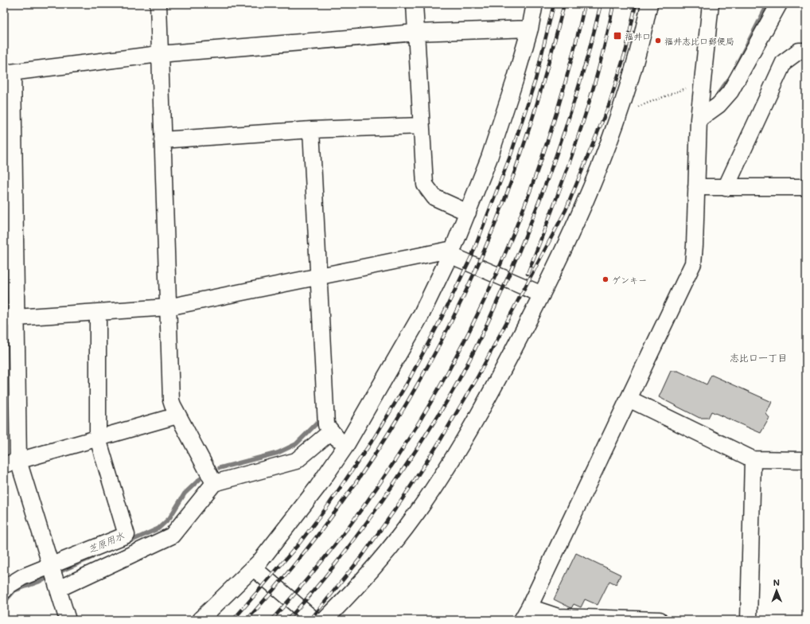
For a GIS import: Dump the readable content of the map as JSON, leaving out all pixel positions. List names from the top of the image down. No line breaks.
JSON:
{"districts":["志比口一丁目"],"water":["芝原用水"],"places":{"transit":["福井口"],"other":["福井志比口郵便局","ゲンキー"]},"north":"top"}
